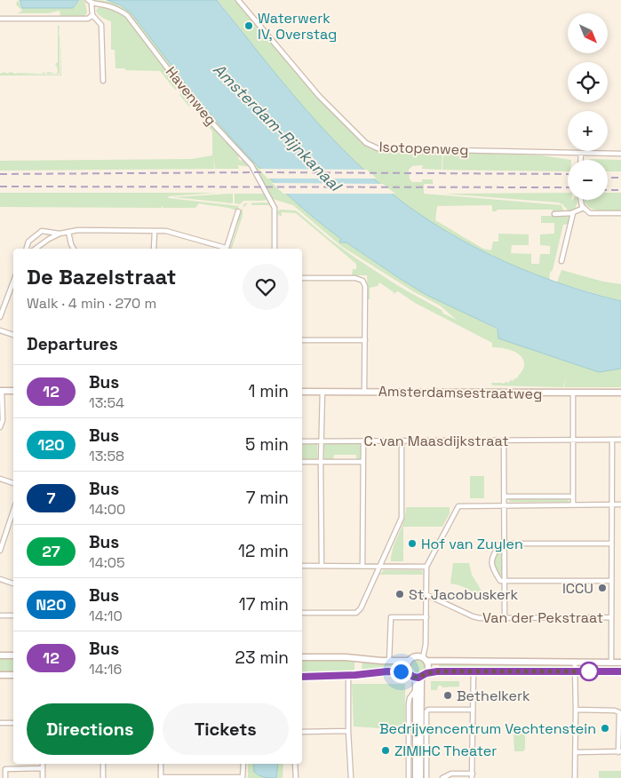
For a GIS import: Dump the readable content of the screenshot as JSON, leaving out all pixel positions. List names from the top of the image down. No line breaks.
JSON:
{"streets":{"main road":["Amsterdamsestraatweg"],"street":["Havenweg","Isotopenweg","C. van Maasdijkstraat","Van der Pekstraat"]},"water":["Amsterdam-Rijnkanaal"],"places":["Waterwerk IV, Overstag","Hof van Zuylen","ICCU","St. Jacobuskerk","Bethelkerk","Bedrijvencentrum Vechtenstein","ZIMIHC Theater"],"lines":["bus line 12"],"north":"bottom right","page":{"map_buttons":["+","−"],"heading":[["De Bazelstraat","Walk · 4 min · 270 m"],"Departures"],"list":[{"mark":"12","name":"Bus","note":"13:54","value":"1 min"},{"mark":"120","name":"Bus","note":"13:58","value":"5 min"},{"mark":"7","name":"Bus","note":"14:00","value":"7 min"},{"mark":"27","name":"Bus","note":"14:05","value":"12 min"},{"mark":"N20","name":"Bus","note":"14:10","value":"17 min"},{"mark":"12","name":"Bus","note":"14:16","value":"23 min"}],"buttons":["Directions","Tickets"]}}
